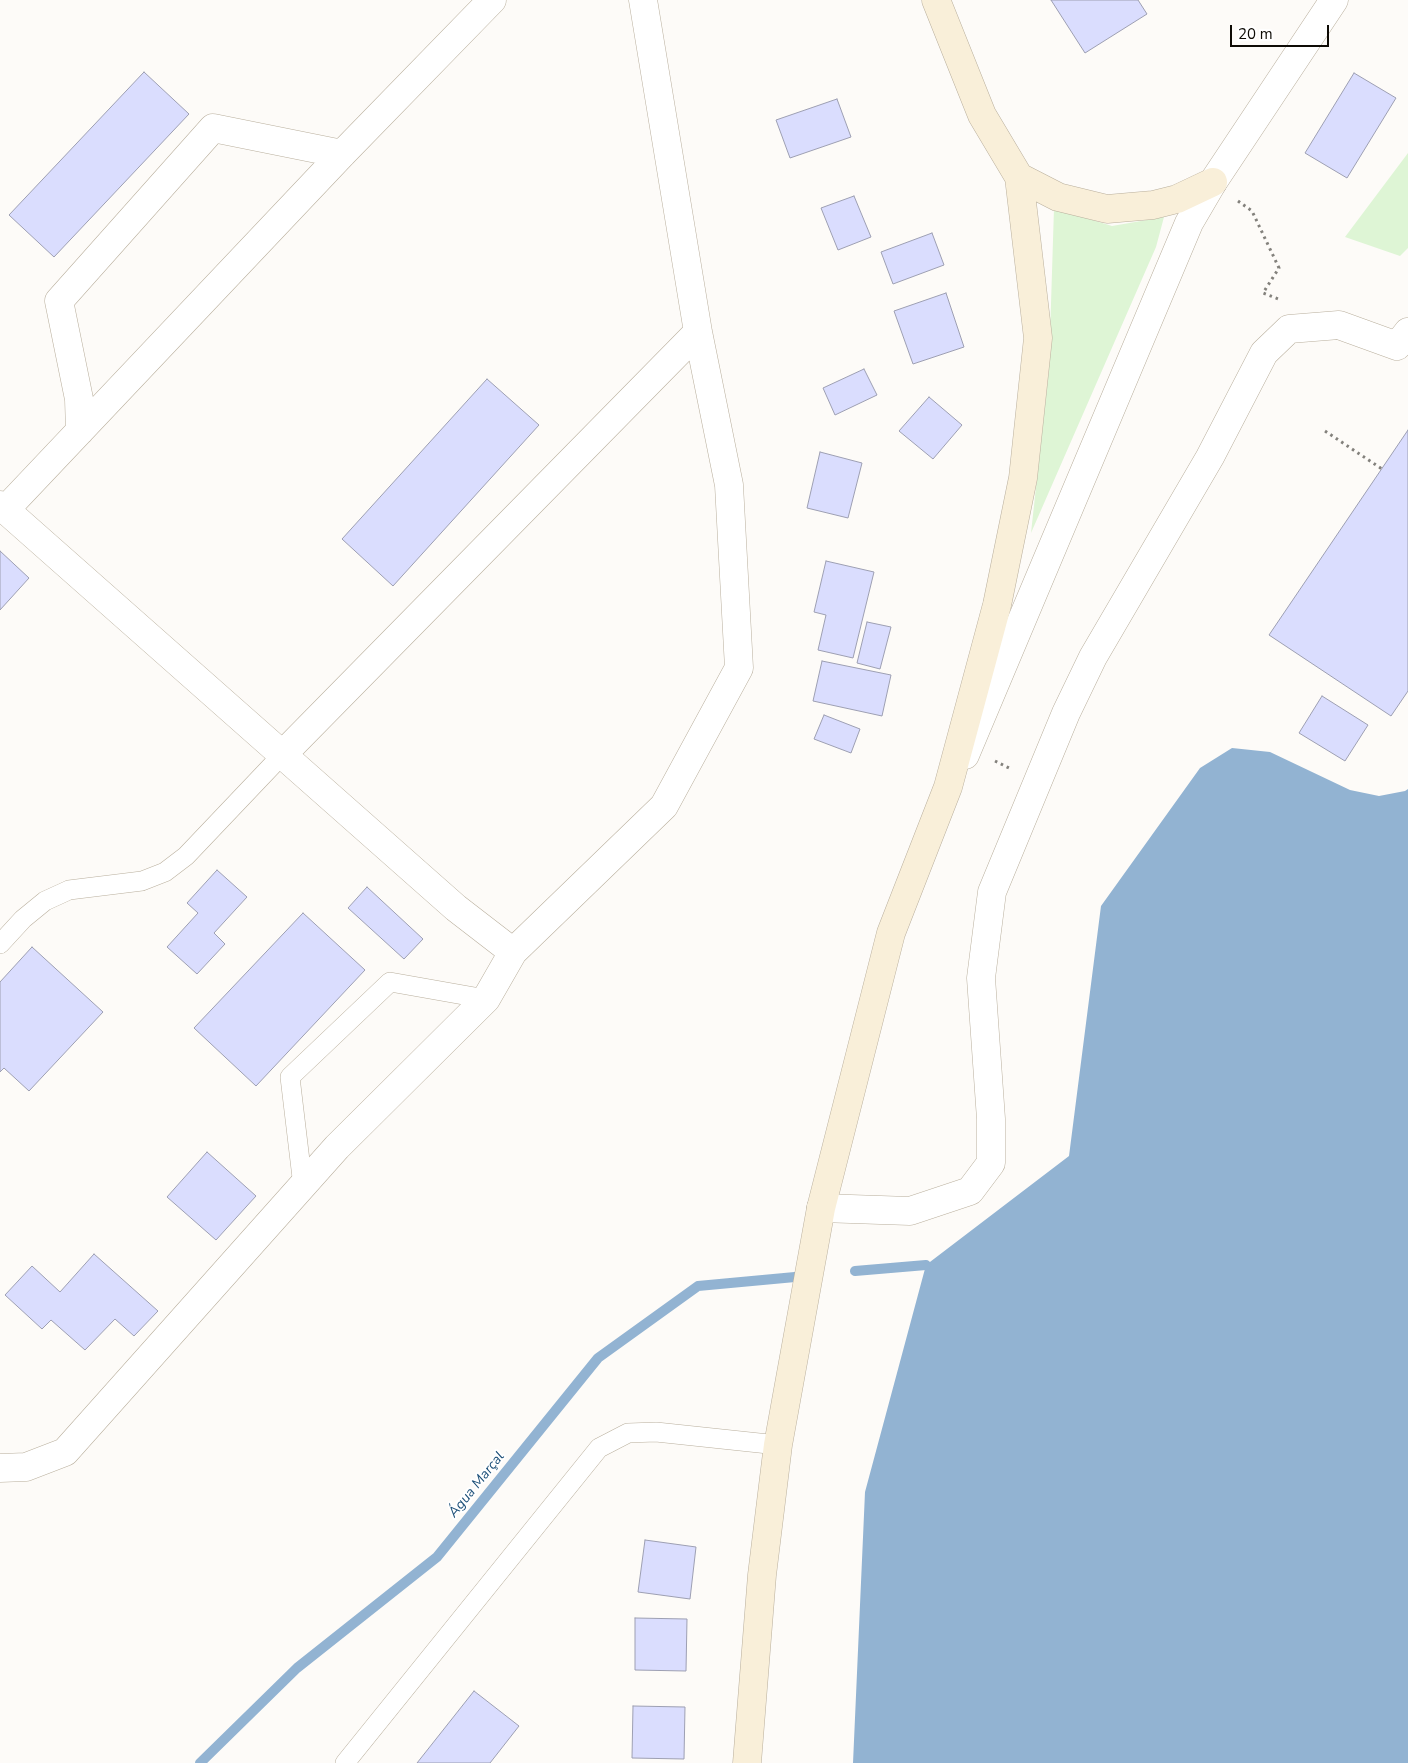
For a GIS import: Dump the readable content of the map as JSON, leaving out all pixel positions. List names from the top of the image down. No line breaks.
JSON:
{"water":["Água Marçal"],"scale_bar":"20 m"}
